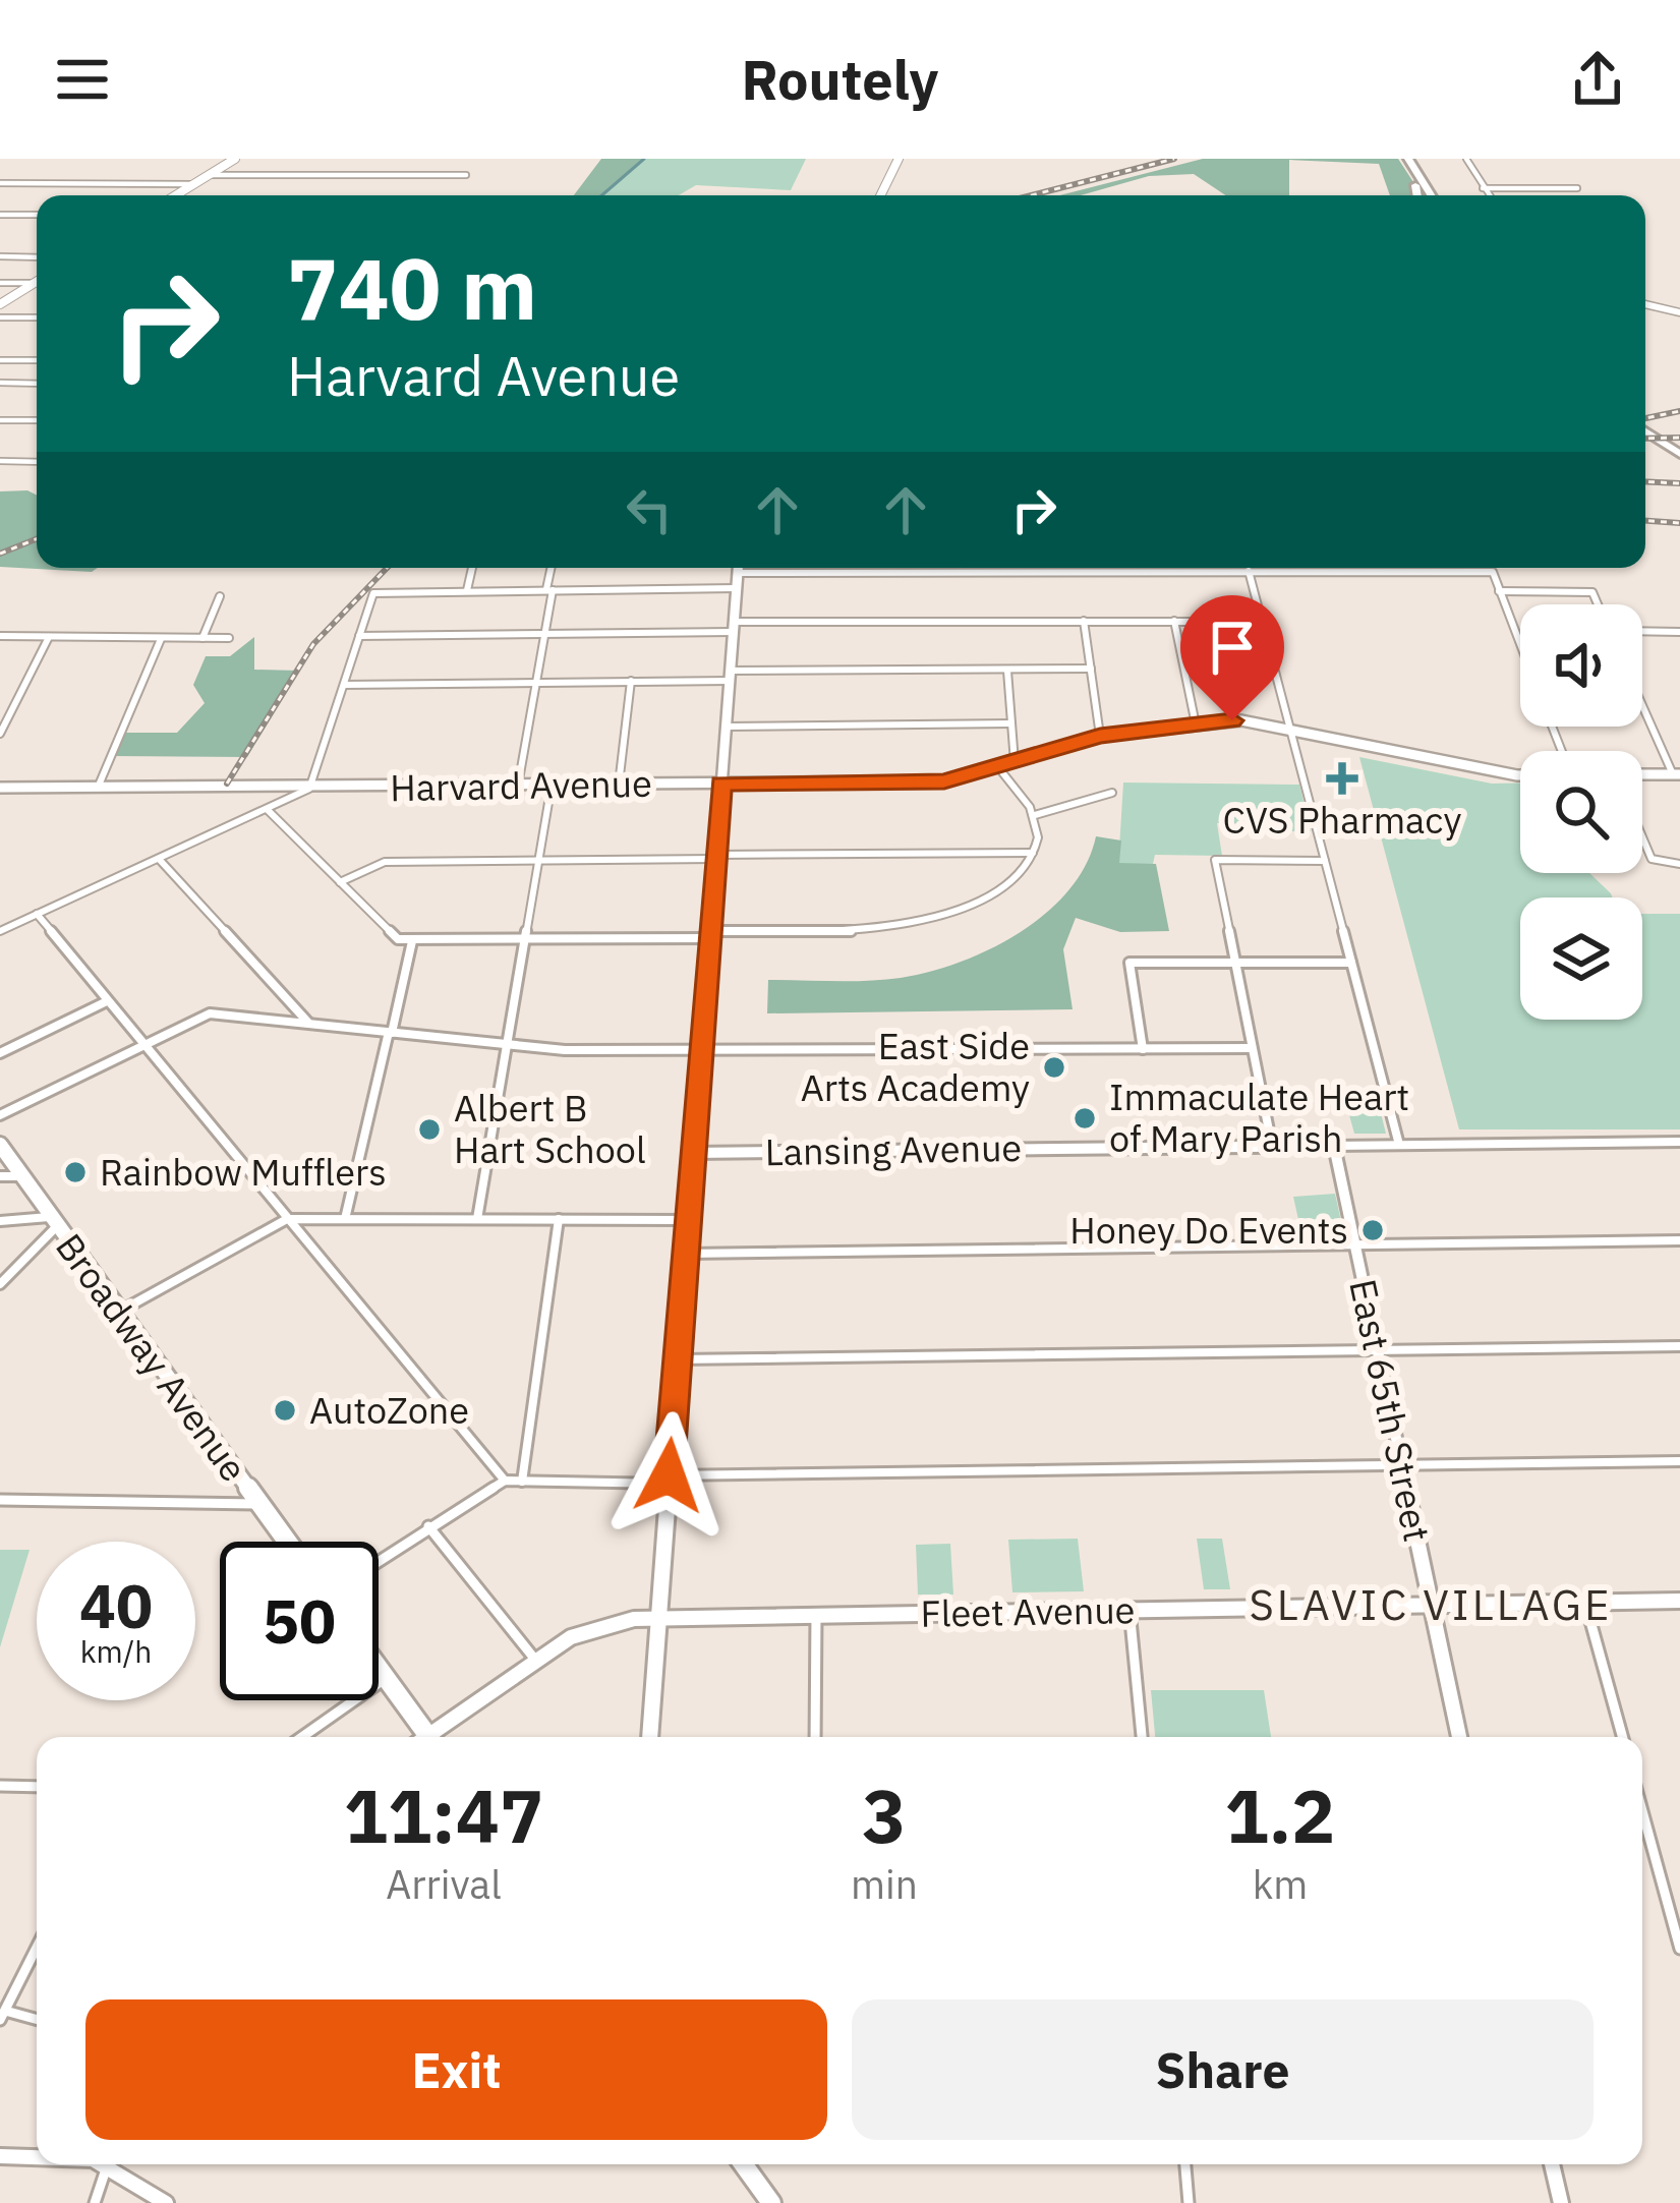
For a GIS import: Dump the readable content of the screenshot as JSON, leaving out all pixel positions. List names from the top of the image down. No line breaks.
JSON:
{"streets":{"main road":["Harvard Avenue","Broadway Avenue"],"street":["Lansing Avenue","East 65th Street","Fleet Avenue"]},"crossings":[["Lansing Avenue","East 65th Street"],["East 65th Street","Fleet Avenue"]],"districts":["SLAVIC VILLAGE"],"places":{"health":["CVS Pharmacy"],"other":["East Side Arts Academy","Immaculate Heart of Mary Parish","Albert B Hart School","Rainbow Mufflers","Honey Do Events","AutoZone"]},"page":{"header":"Routely","turn":["740 m","Harvard Avenue"],"speed":"40 km/h","limit":"50","eta":["11:47","Arrival","3","min","1.2","km"],"buttons":["Exit","Share"]}}
